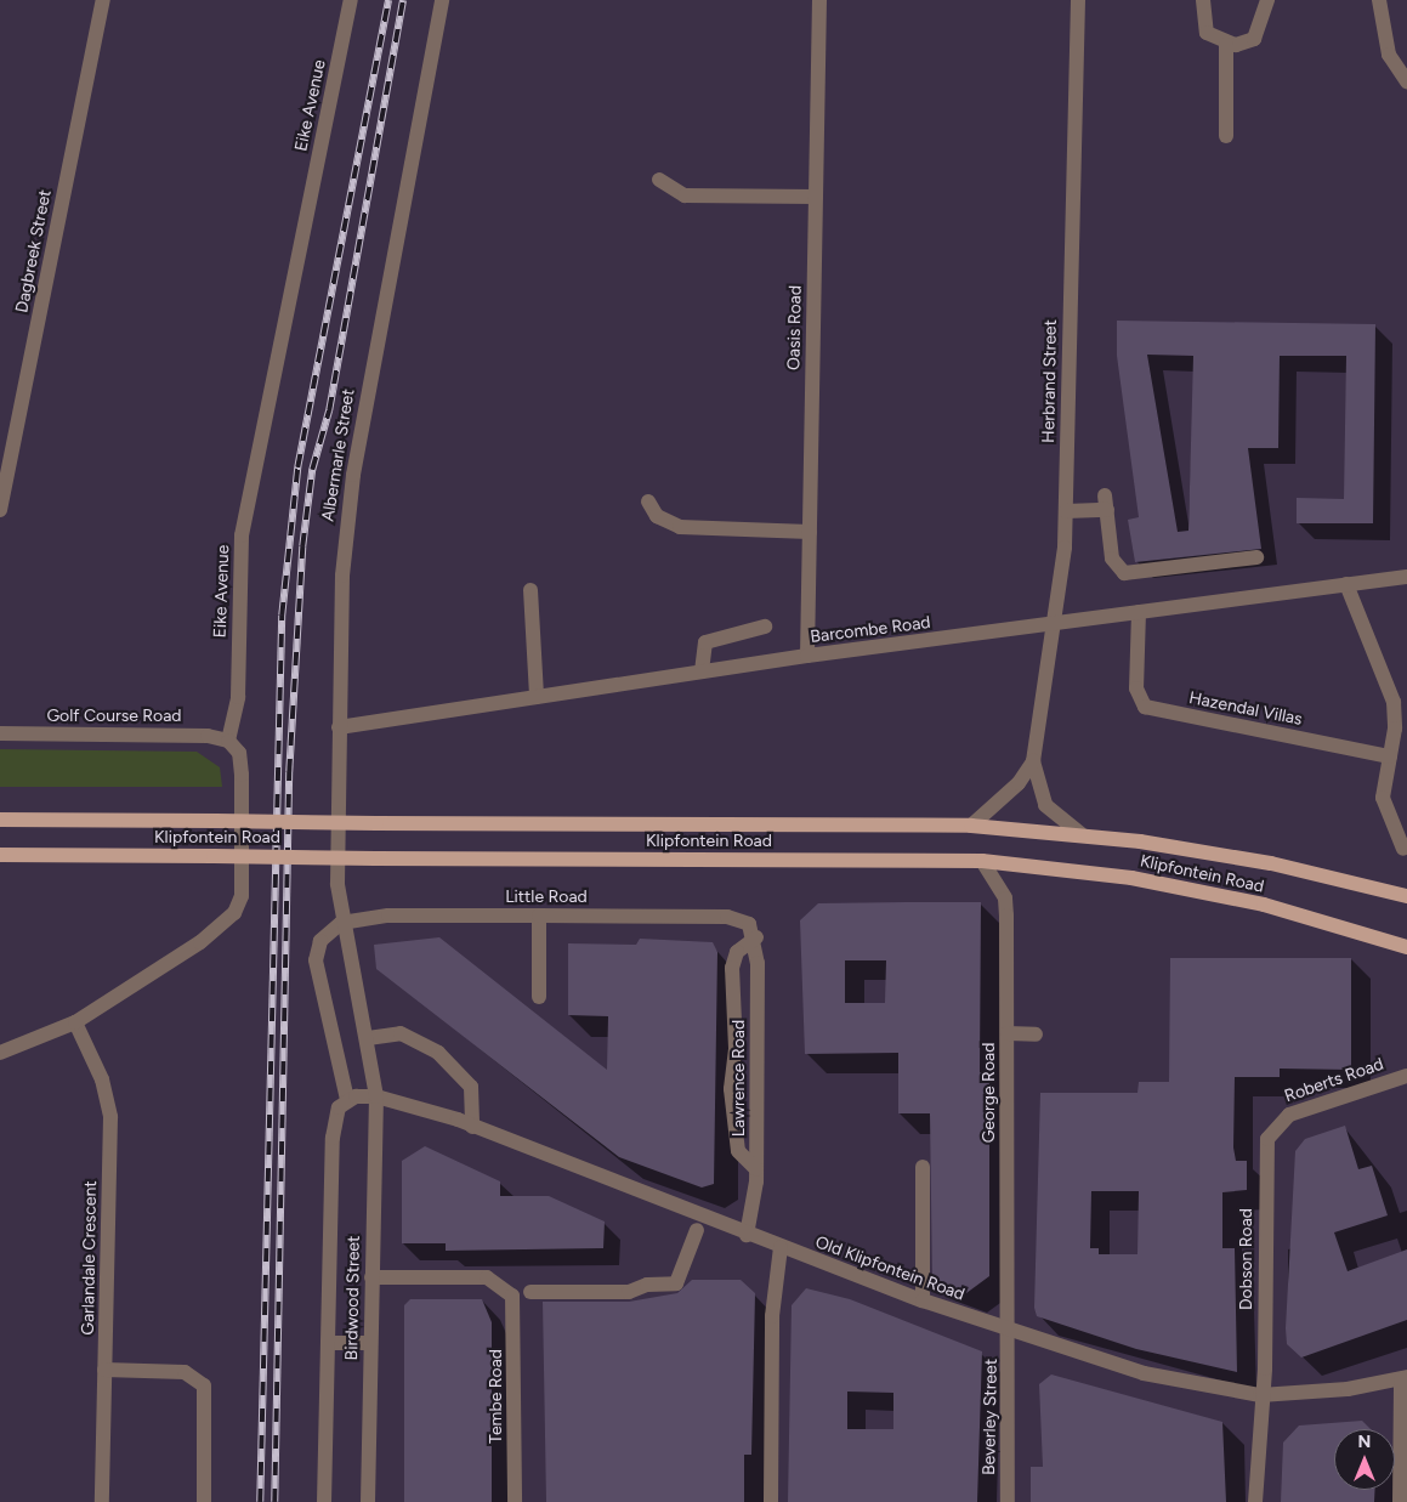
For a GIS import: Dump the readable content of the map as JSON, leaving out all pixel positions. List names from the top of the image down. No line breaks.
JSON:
{"streets":{"main road":["Klipfontein Road"],"street":["Eike Avenue","Dagbreek Street","Oasis Road","Herbrand Street","Albermarle Street","Barcombe Road","Hazendal Villas","Golf Course Road","Little Road","Lawrence Road","Roberts Road","George Road","Garlandale Crescent","Dobson Road","Old Klipfontein Road","Birdwood Street","Tembe Road","Beverley Street"]},"crossings":[["Eike Avenue","Golf Course Road"],["Oasis Road","Barcombe Road"],["Herbrand Street","Barcombe Road"],["Herbrand Street","Klipfontein Road"],["Albermarle Street","Barcombe Road"],["Albermarle Street","Little Road"],["Barcombe Road","Hazendal Villas"],["Klipfontein Road","George Road"],["Little Road","Lawrence Road"],["Lawrence Road","Old Klipfontein Road"],["Roberts Road","Dobson Road"],["George Road","Old Klipfontein Road"],["George Road","Beverley Street"],["Dobson Road","Old Klipfontein Road"],["Old Klipfontein Road","Birdwood Street"],["Old Klipfontein Road","Beverley Street"],["Birdwood Street","Tembe Road"]],"north":"top"}
